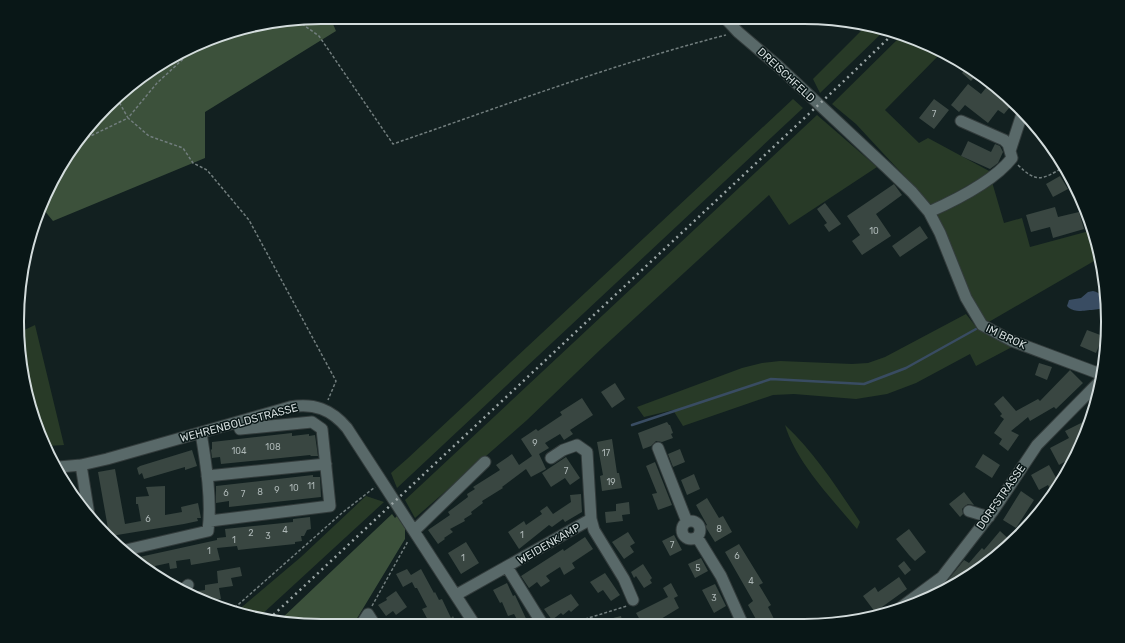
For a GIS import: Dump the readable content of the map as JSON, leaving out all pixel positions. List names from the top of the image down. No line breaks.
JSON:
{"streets":{"street":["DREISCHFELD","IM BROK","WEHRENBOLDSTRASSE","DORFSTRASSE","WEIDENKAMP"]},"crossings":[["DREISCHFELD","IM BROK"],["WEHRENBOLDSTRASSE","WEIDENKAMP"]],"house_numbers":["7","10","9","108","104","17","7","19","11","10","9","8","6","7","6","8","4","2","1","3","1","7","1","6","1","5","4","3"]}
